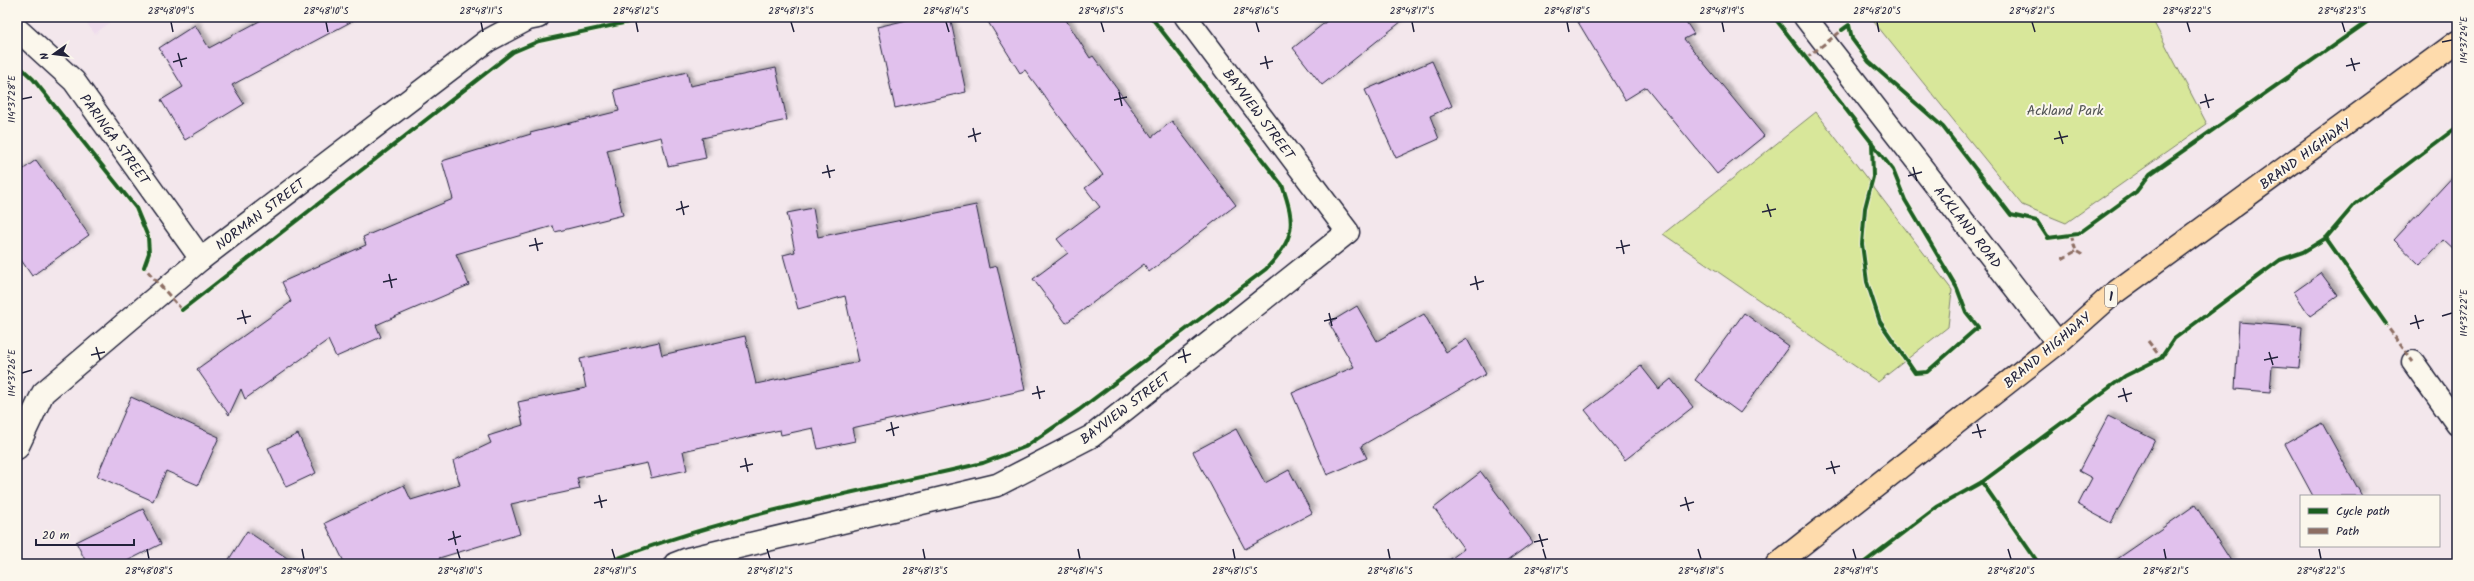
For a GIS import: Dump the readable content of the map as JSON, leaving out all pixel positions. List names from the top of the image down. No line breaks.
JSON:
{"streets":{"highway":["BRAND HIGHWAY","1"],"street":["BAYVIEW STREET","PARINGA STREET","NORMAN STREET","ACKLAND ROAD"]},"crossings":[["PARINGA STREET","NORMAN STREET"],["BRAND HIGHWAY","ACKLAND ROAD"]],"parks":["Ackland Park"],"legend":["Cycle path","Path"],"scale_bar":"20 m","north":"left","coordinates":["28°48'09\"S","28°48'10\"S","28°48'11\"S","28°48'12\"S","28°48'13\"S","28°48'14\"S","28°48'15\"S","28°48'16\"S","28°48'17\"S","28°48'18\"S","28°48'19\"S","28°48'20\"S","28°48'21\"S","28°48'22\"S","28°48'23\"S","114°37'24\"E","114°37'28\"E","114°37'22\"E","114°37'26\"E","28°48'08\"S"]}
